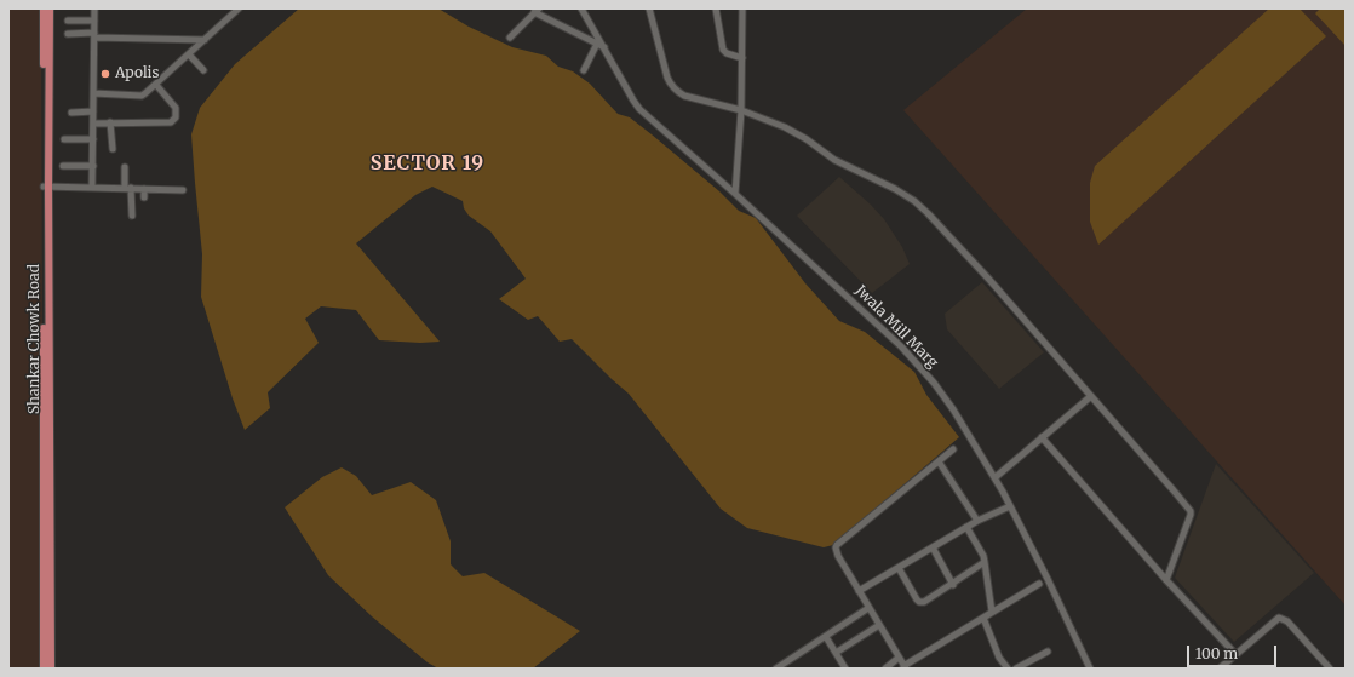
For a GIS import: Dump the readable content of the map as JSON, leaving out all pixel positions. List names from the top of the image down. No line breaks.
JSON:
{"streets":{"main road":["Shankar Chowk Road"],"street":["Jwala Mill Marg"]},"districts":["SECTOR 19"],"places":["Apolis"],"scale_bar":"100 m"}
